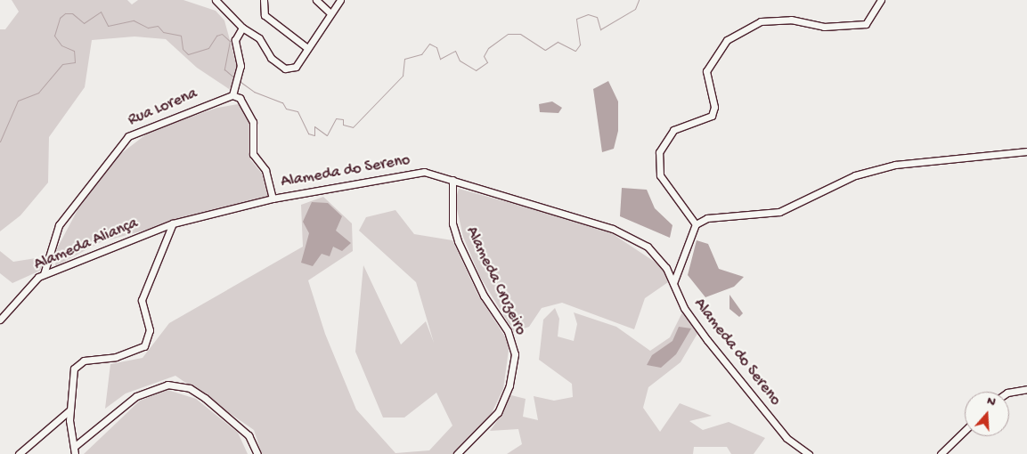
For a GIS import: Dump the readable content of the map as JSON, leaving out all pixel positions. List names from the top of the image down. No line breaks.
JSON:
{"streets":{"street":["Rua Lorena","Alameda do Sereno","Alameda Aliança","Alameda Cruzeiro"]},"crossings":[["Rua Lorena","Alameda Aliança"],["Alameda do Sereno","Alameda Aliança"],["Alameda do Sereno","Alameda Cruzeiro"]],"north":"top"}
